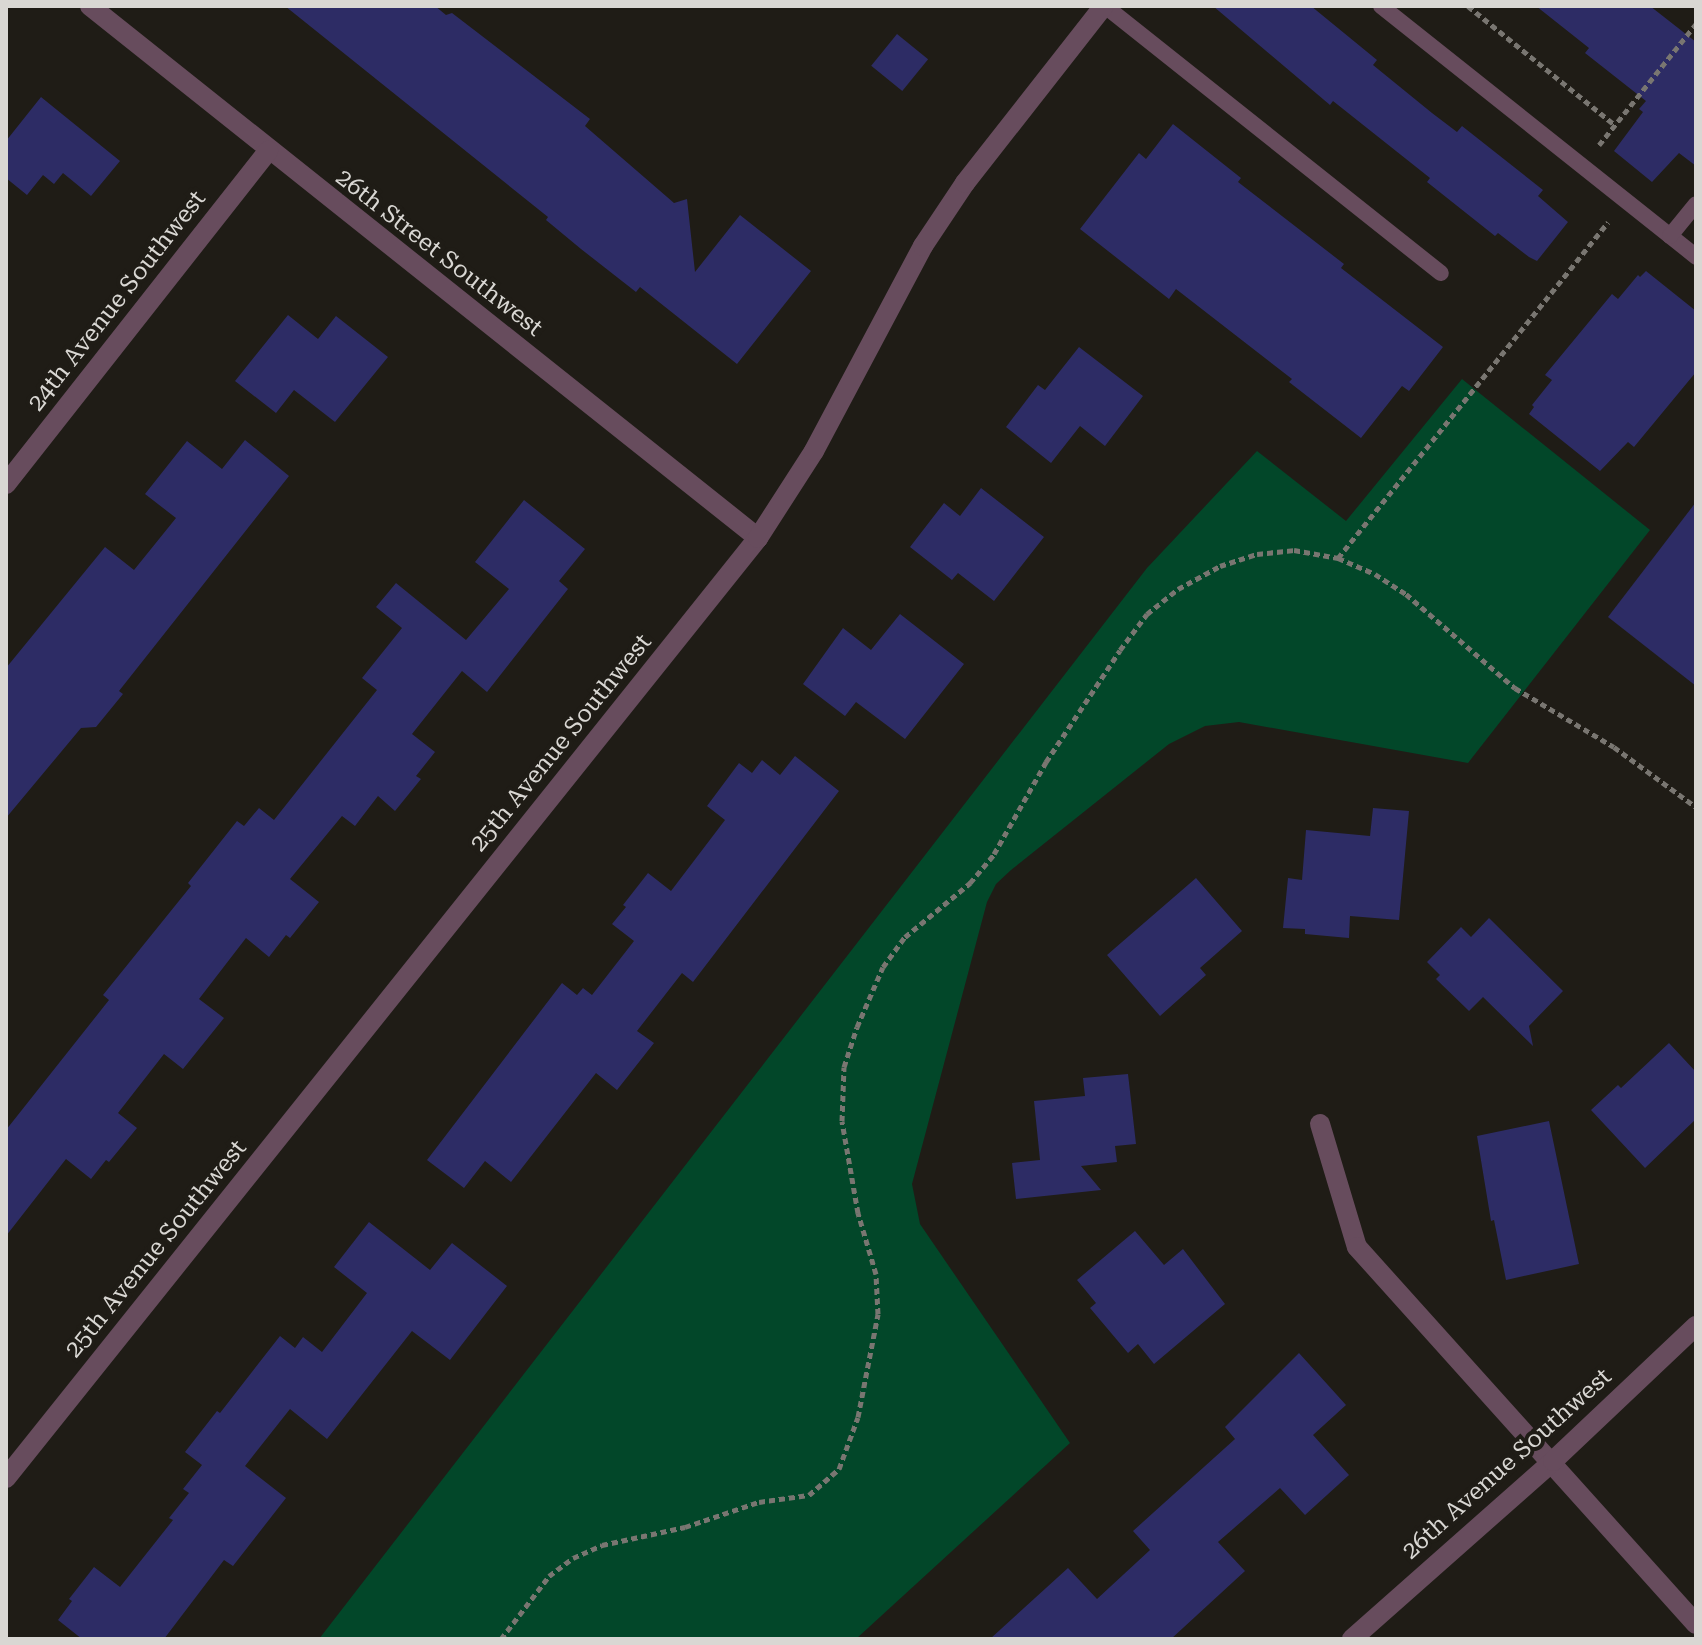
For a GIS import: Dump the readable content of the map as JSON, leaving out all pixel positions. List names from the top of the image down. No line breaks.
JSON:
{"streets":{"street":["26th Street Southwest","24th Avenue Southwest","25th Avenue Southwest","26th Avenue Southwest"]},"crossings":[["26th Street Southwest","24th Avenue Southwest"],["26th Street Southwest","25th Avenue Southwest"]]}
